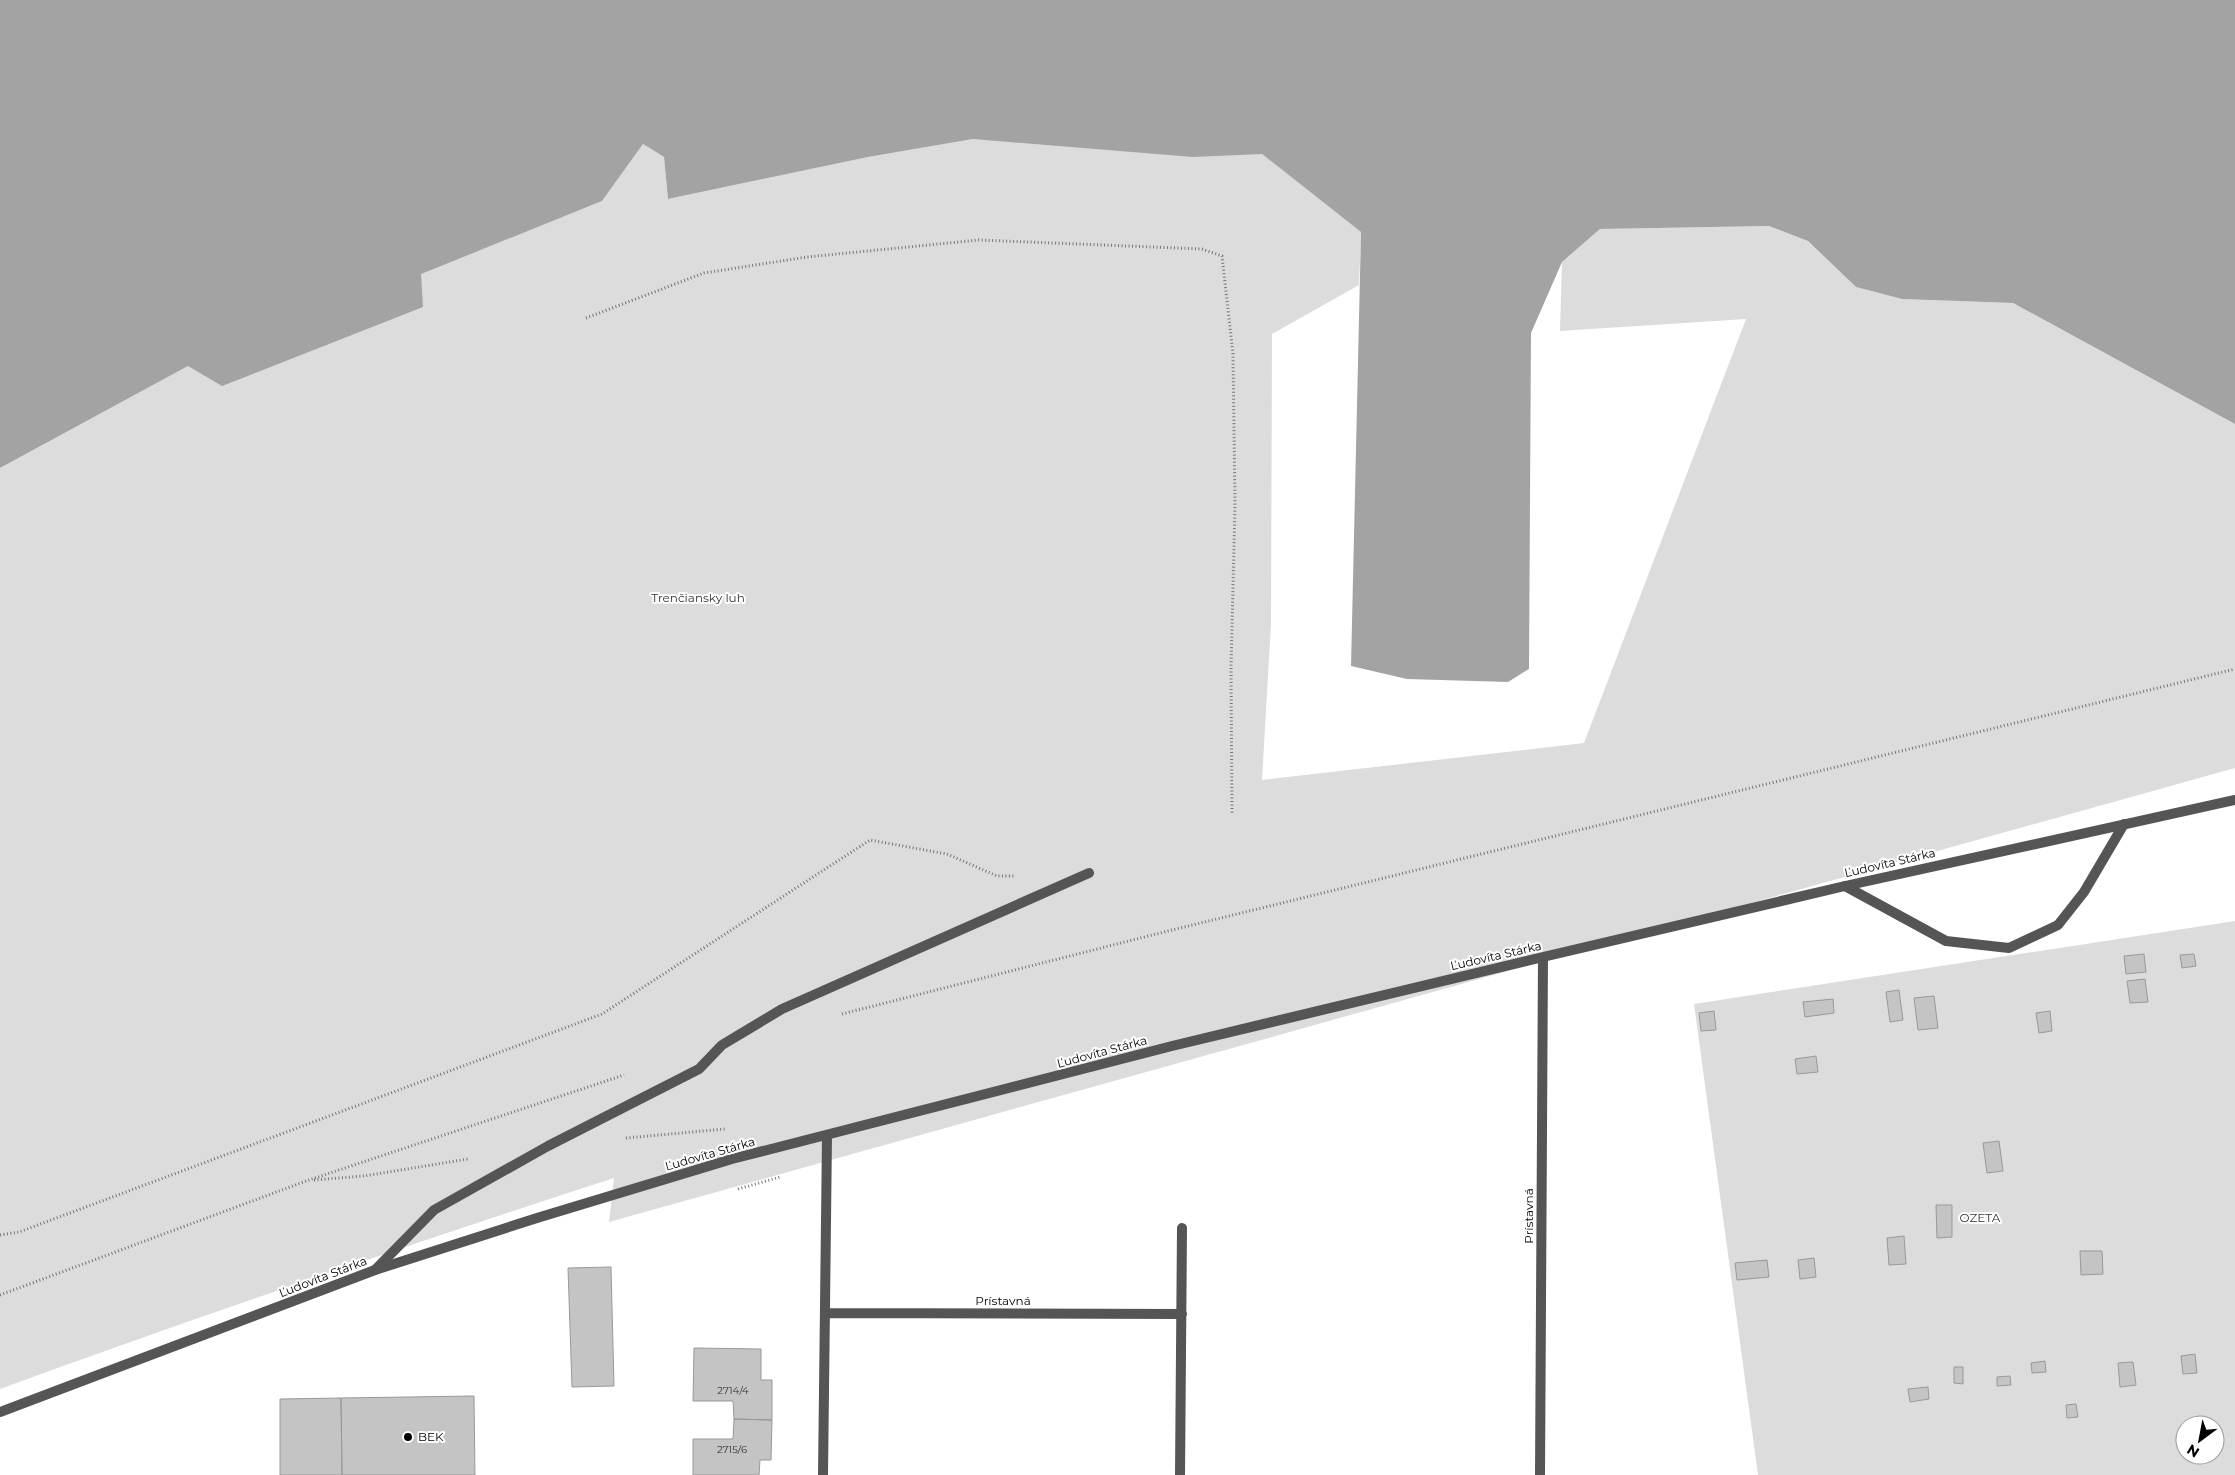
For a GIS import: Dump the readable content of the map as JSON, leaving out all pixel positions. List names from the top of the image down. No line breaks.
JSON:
{"streets":{"street":["Ľudovíta Stárka","Prístavná"]},"crossings":[["Ľudovíta Stárka","Prístavná"]],"parks":["Trenčiansky luh","OZETA"],"places":["BEK"],"house_numbers":["2714/4","2715/6"],"north":"bottom left"}
